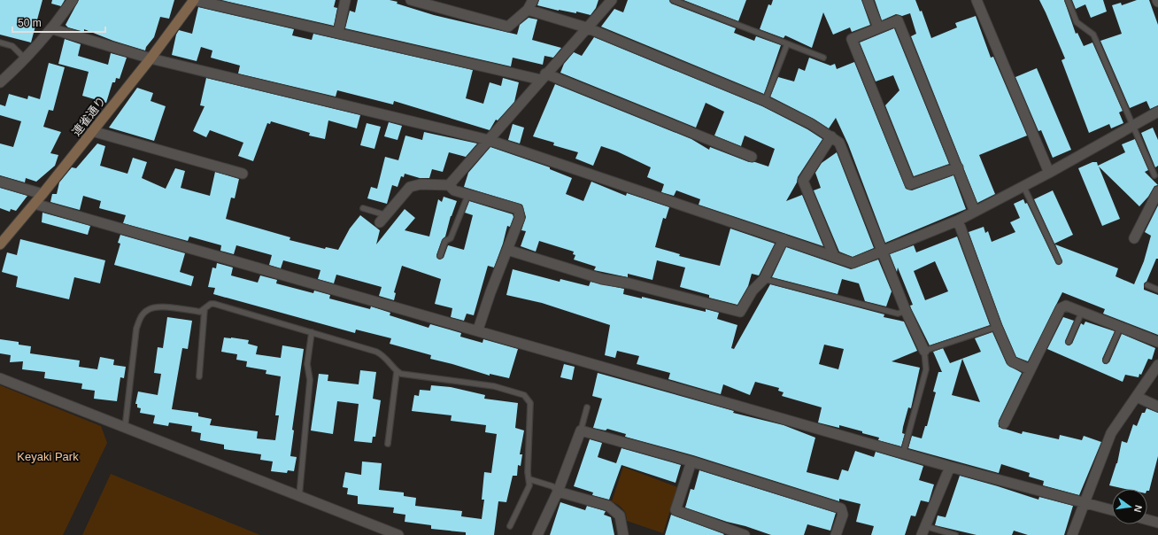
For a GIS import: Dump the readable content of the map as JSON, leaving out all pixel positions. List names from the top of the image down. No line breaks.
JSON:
{"streets":{"main road":["連雀通り"]},"parks":["Keyaki Park"],"scale_bar":"50 m","north":"right"}
